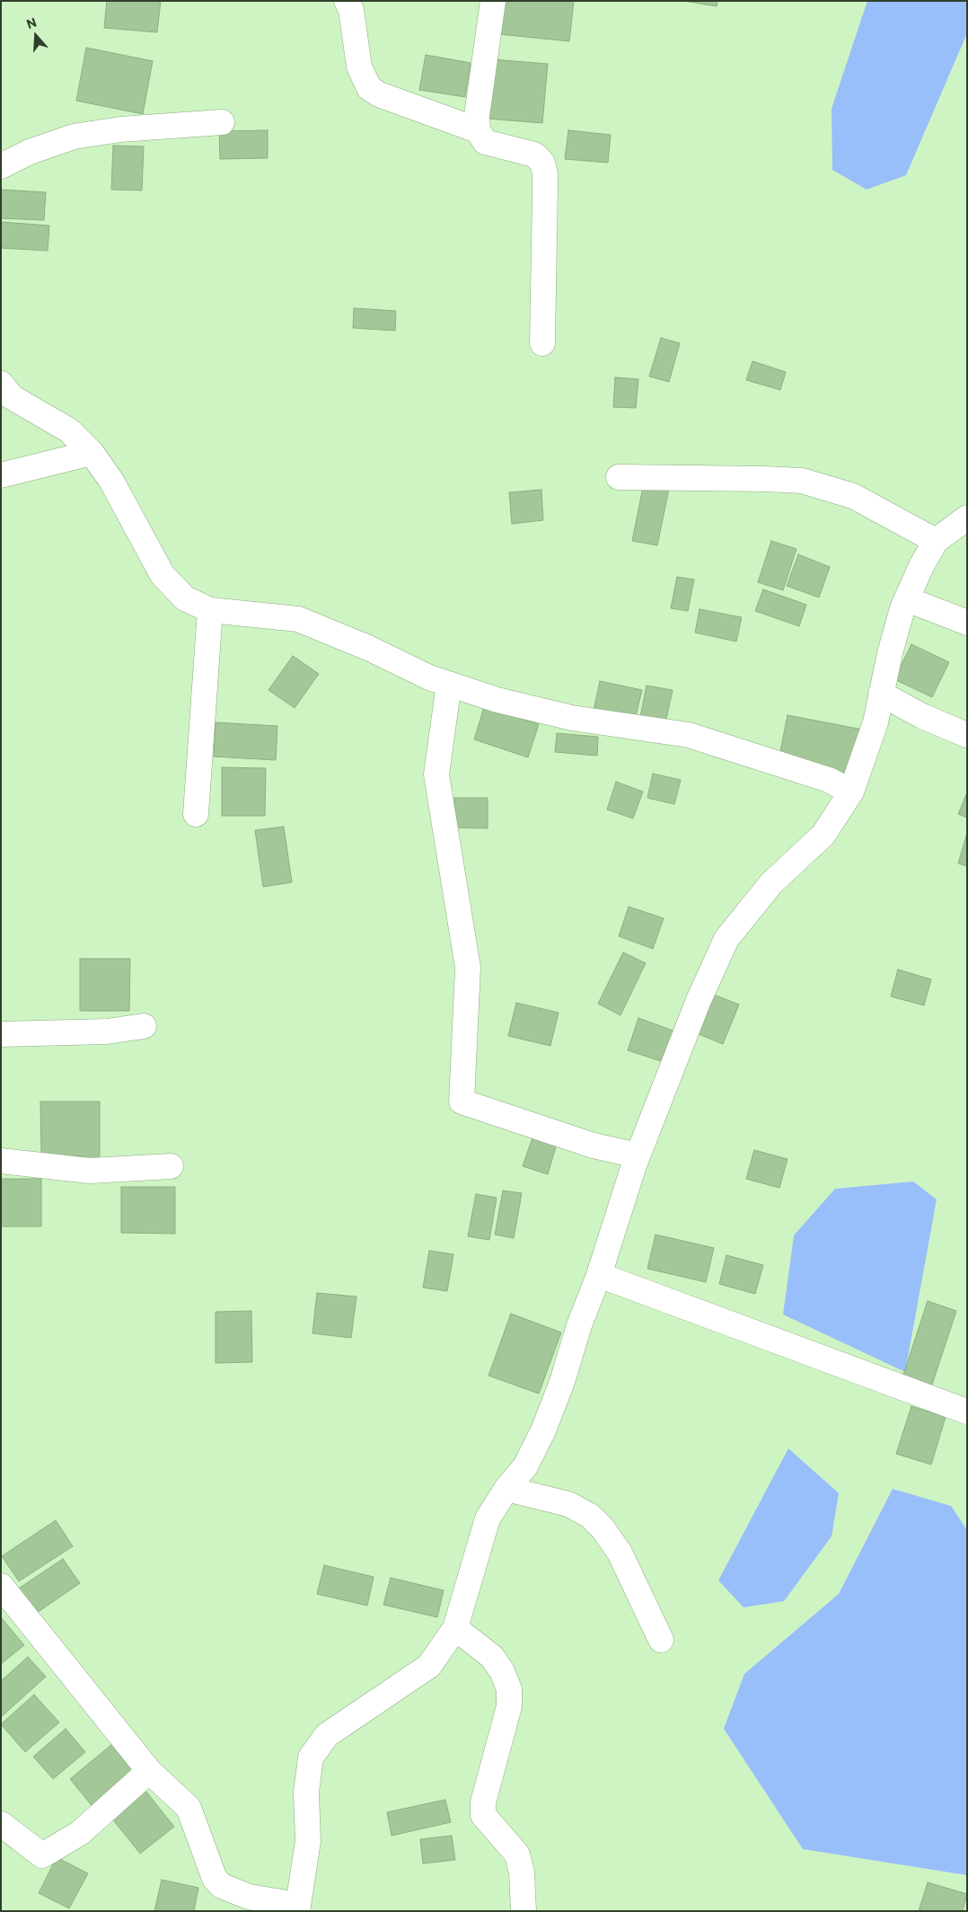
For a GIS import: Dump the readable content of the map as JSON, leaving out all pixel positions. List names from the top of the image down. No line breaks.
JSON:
{"north":"top"}
